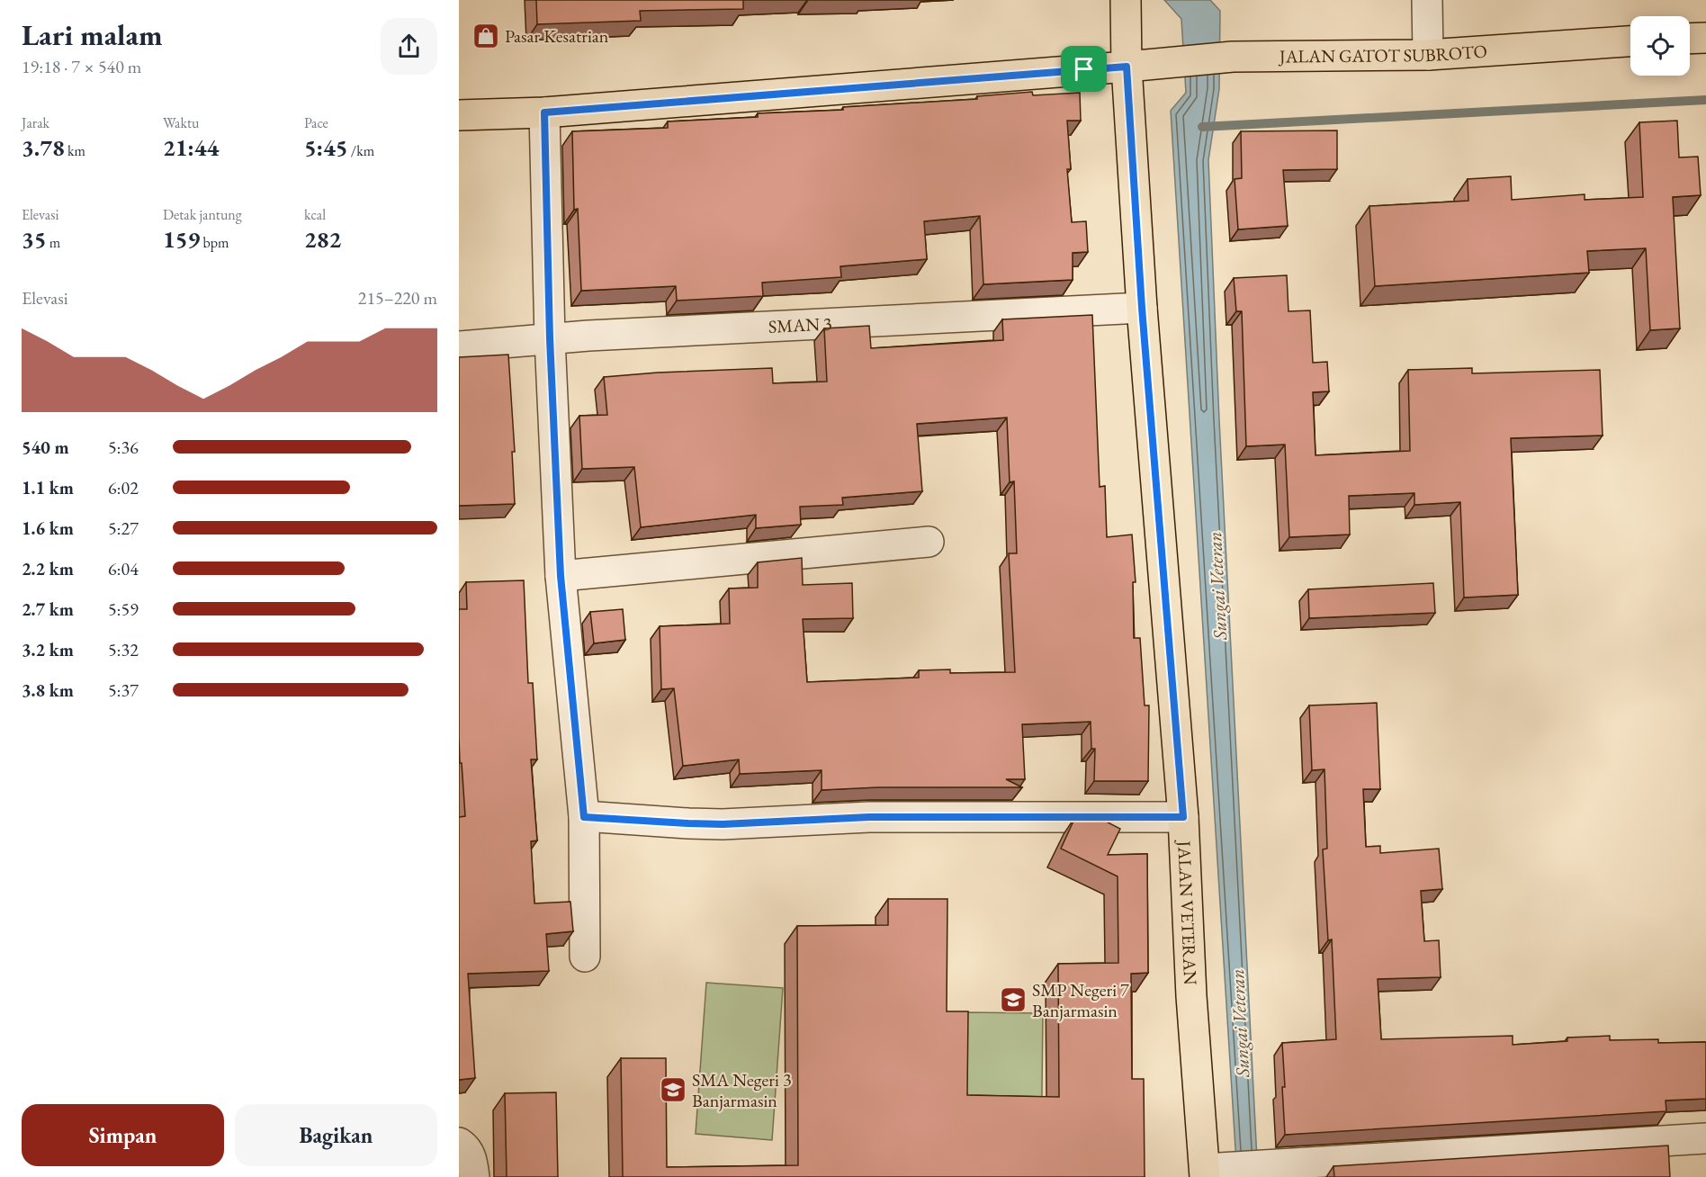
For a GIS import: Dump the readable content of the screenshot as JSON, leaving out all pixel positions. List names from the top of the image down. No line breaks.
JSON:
{"streets":{"main road":["JALAN GATOT SUBROTO","JALAN VETERAN"],"street":["SMAN 3"]},"crossings":[["JALAN GATOT SUBROTO","JALAN VETERAN"],["SMAN 3","JALAN VETERAN"]],"water":["Sungai Veteran"],"places":{"shop":["Pasar Kesatrian"],"school or university":["SMP Negeri 7 Banjarmasin","SMA Negeri 3 Banjarmasin"]},"page":{"heading":["Lari malam","19:18 · 7 × 540 m"],"stats":[["Jarak","3.78 km"],["Waktu","21:44"],["Pace","5:45 /km"],["Elevasi","35 m"],["Detak jantung","159 bpm"],["kcal","282"]],"chart":["Elevasi","215–220 m"],"list":[{"name":"540 m","note":"5:36"},{"name":"1.1 km","note":"6:02"},{"name":"1.6 km","note":"5:27"},{"name":"2.2 km","note":"6:04"},{"name":"2.7 km","note":"5:59"},{"name":"3.2 km","note":"5:32"},{"name":"3.8 km","note":"5:37"}],"buttons":["Simpan","Bagikan"]}}
